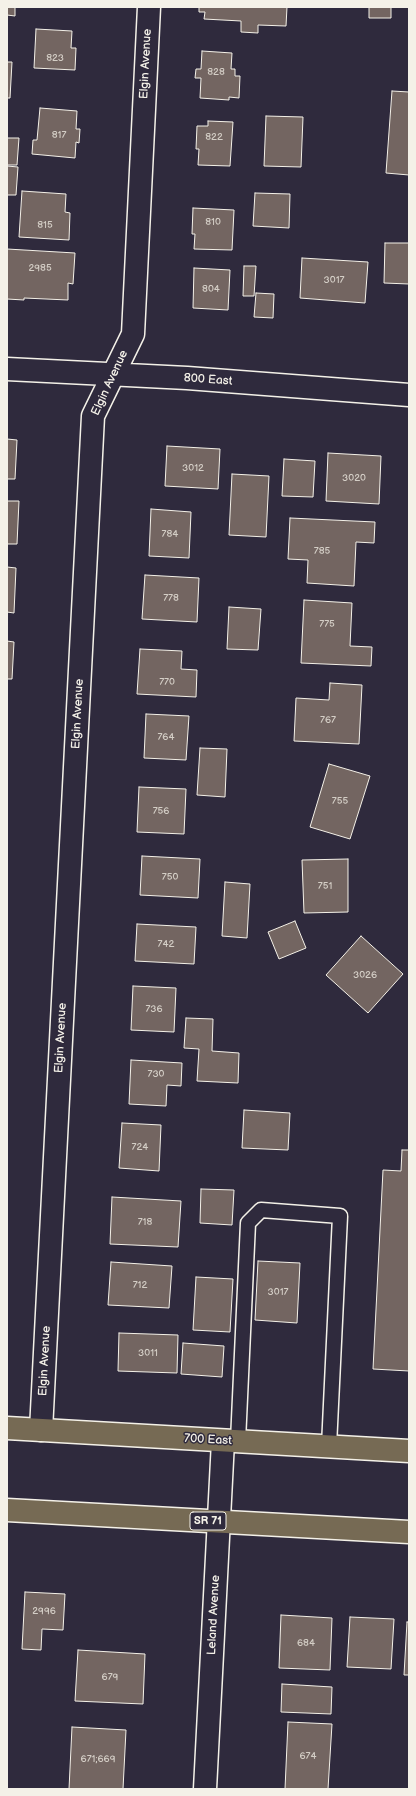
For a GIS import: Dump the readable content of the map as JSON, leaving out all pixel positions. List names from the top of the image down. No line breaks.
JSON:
{"streets":{"main road":["700 East","SR 71"],"street":["Elgin Avenue","800 East","Leland Avenue"]},"crossings":[["Elgin Avenue","800 East"],["Elgin Avenue","700 East"],["700 East","Leland Avenue"],["SR 71","Leland Avenue"]],"house_numbers":["823","828","817","822","810","815","2985","3017","804","3012","3020","784","785","778","775","770","767","764","755","756","750","751","742","3026","736","730","724","718","712","3017","3011","2996","684","679","674","671;669"]}
